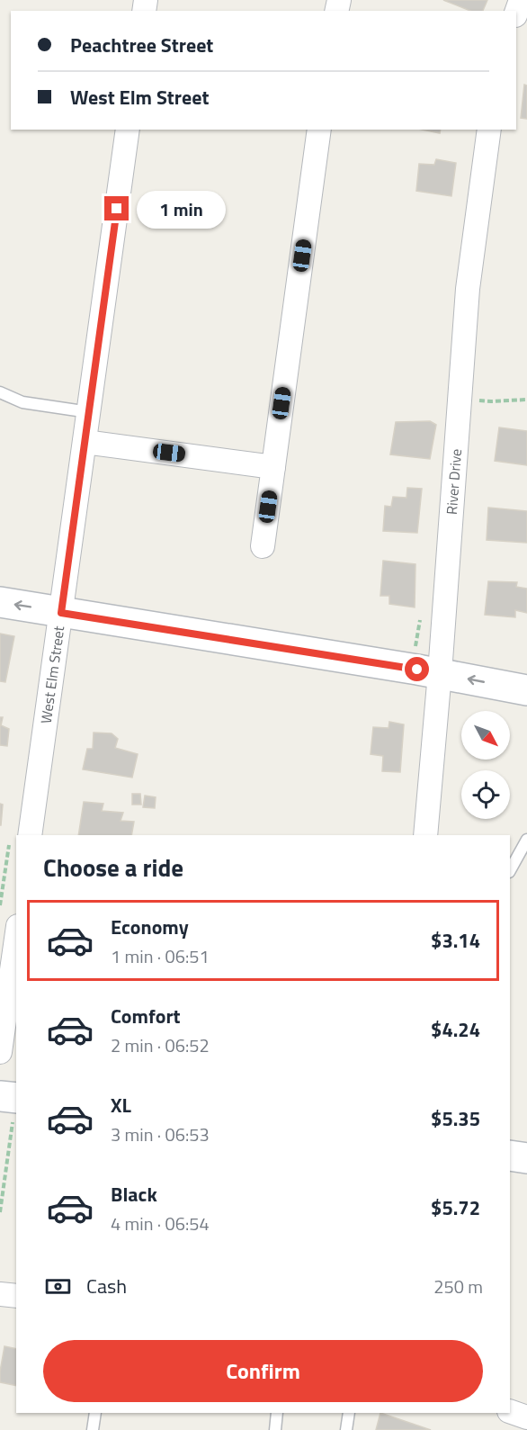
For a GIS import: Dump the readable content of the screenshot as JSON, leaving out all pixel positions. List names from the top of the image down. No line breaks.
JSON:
{"streets":{"street":["River Drive","West Elm Street"]},"north":"bottom right","page":{"banner":["Peachtree Street","West Elm Street"],"bubble":"1 min","heading":"Choose a ride","list":[{"name":"Economy","note":"1 min · 06:51","value":"$3.14"},{"name":"Comfort","note":"2 min · 06:52","value":"$4.24"},{"name":"XL","note":"3 min · 06:53","value":"$5.35"},{"name":"Black","note":"4 min · 06:54","value":"$5.72"}],"pay":["Cash","250 m"],"buttons":"Confirm"}}
